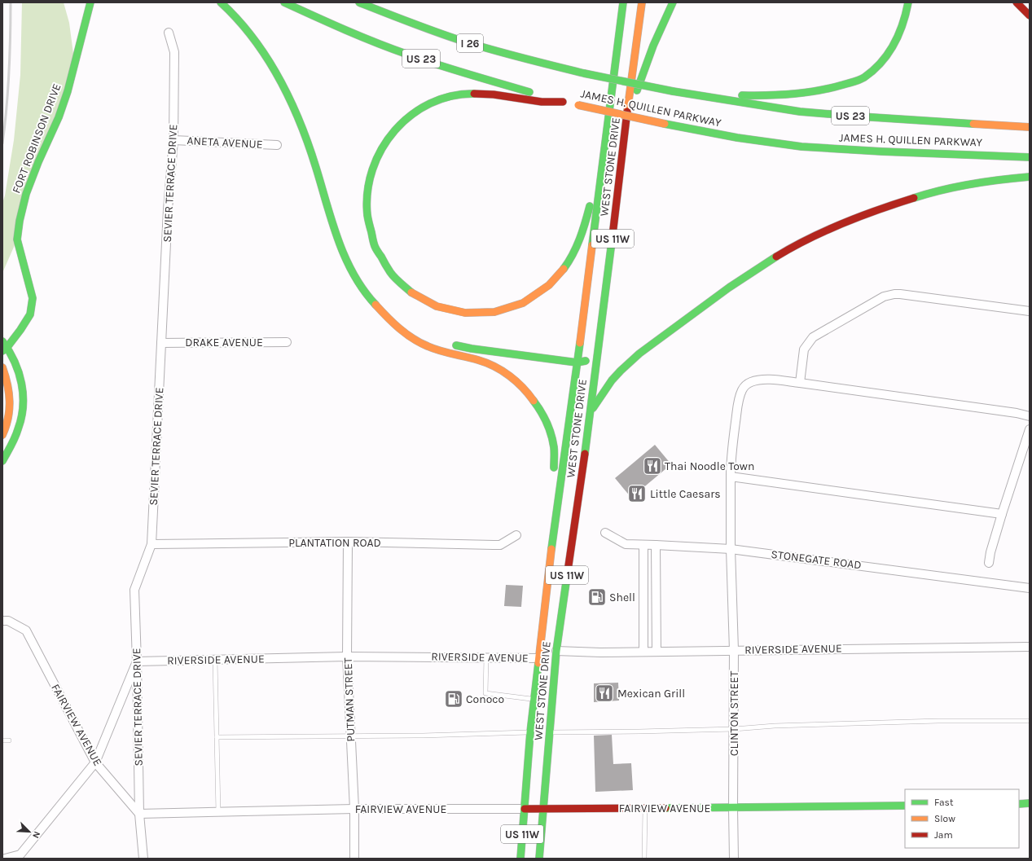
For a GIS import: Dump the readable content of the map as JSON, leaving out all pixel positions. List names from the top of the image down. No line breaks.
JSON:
{"streets":{"main road":["I 26","US 23","JAMES H. QUILLEN PARKWAY","FORT ROBINSON DRIVE","WEST STONE DRIVE","US 11W","FAIRVIEW AVENUE"],"street":["ANETA AVENUE","SEVIER TERRACE DRIVE","DRAKE AVENUE","PLANTATION ROAD","STONEGATE ROAD","RIVERSIDE AVENUE","PUTMAN STREET","CLINTON STREET"]},"crossings":[["ANETA AVENUE","SEVIER TERRACE DRIVE"],["WEST STONE DRIVE","RIVERSIDE AVENUE"],["WEST STONE DRIVE","FAIRVIEW AVENUE"],["SEVIER TERRACE DRIVE","DRAKE AVENUE"],["SEVIER TERRACE DRIVE","PLANTATION ROAD"],["SEVIER TERRACE DRIVE","RIVERSIDE AVENUE"],["SEVIER TERRACE DRIVE","FAIRVIEW AVENUE"],["PLANTATION ROAD","PUTMAN STREET"],["STONEGATE ROAD","CLINTON STREET"],["RIVERSIDE AVENUE","PUTMAN STREET"],["RIVERSIDE AVENUE","CLINTON STREET"],["PUTMAN STREET","FAIRVIEW AVENUE"],["CLINTON STREET","FAIRVIEW AVENUE"]],"places":{"restaurant":["Thai Noodle Town","Little Caesars","Mexican Grill"],"fuel station":["Shell","Conoco"]},"legend":["Fast","Slow","Jam"],"north":"bottom right"}
